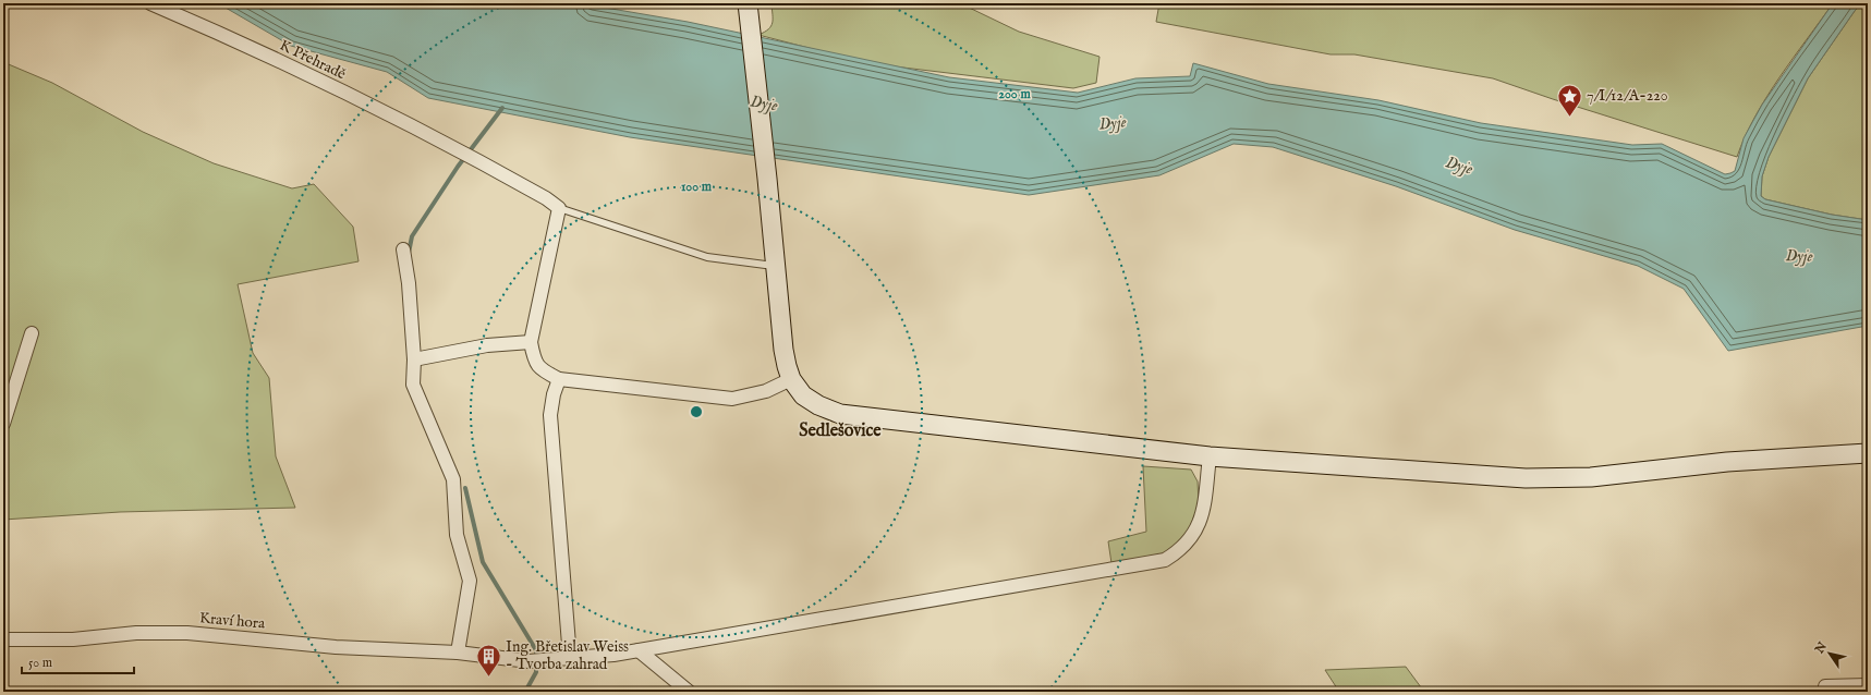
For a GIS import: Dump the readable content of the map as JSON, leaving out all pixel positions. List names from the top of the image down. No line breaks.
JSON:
{"streets":{"street":["K Přehradě","Kraví hora"]},"districts":["Sedlešovice"],"water":["Dyje"],"places":{"place":["7/I/12/A-220"],"building":["Ing. Břetislav Weiss - Tvorba zahrad"]},"scale_bar":"50 m","north":"top left","rings":["200 m","100 m"]}
